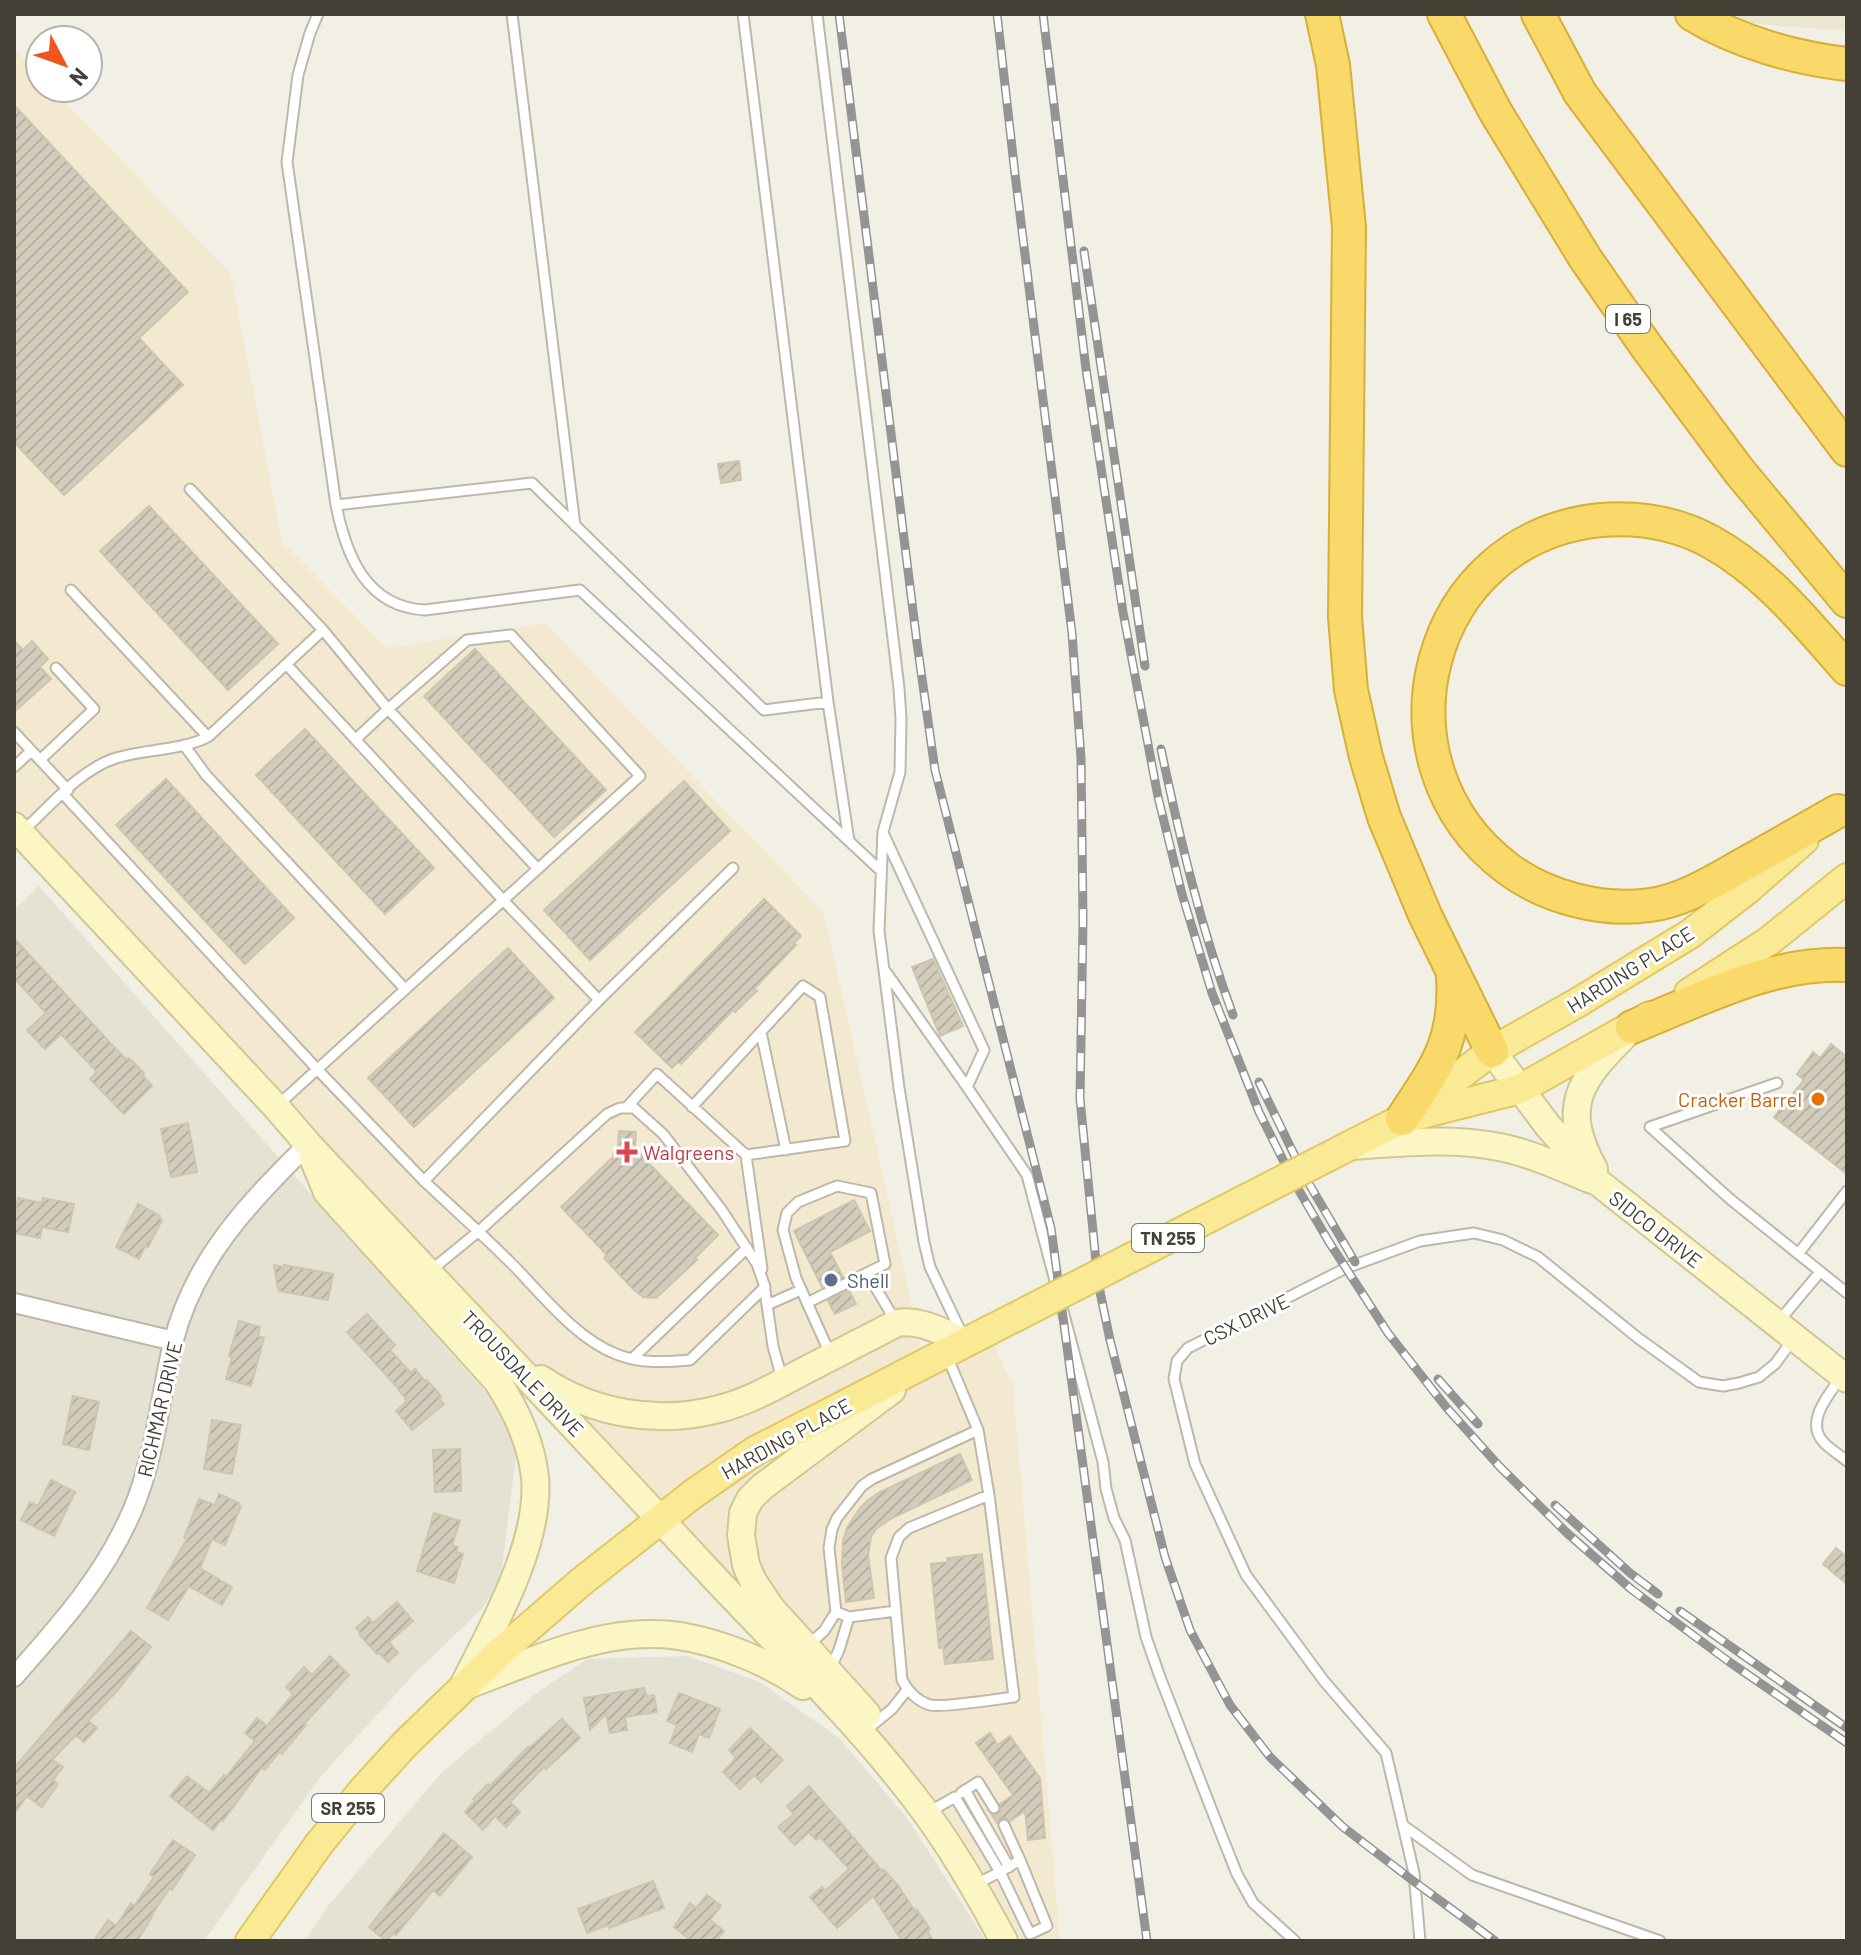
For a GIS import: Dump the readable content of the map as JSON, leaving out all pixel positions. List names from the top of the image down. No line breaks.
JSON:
{"streets":{"highway":["I 65"],"main road":["HARDING PLACE","TN 255","SR 255"],"street":["SIDCO DRIVE","TROUSDALE DRIVE","RICHMAR DRIVE"],"lane":["CSX DRIVE"]},"crossings":[["HARDING PLACE","SIDCO DRIVE"],["HARDING PLACE","TN 255"],["HARDING PLACE","TROUSDALE DRIVE"],["SIDCO DRIVE","TN 255"],["SIDCO DRIVE","CSX DRIVE"],["TROUSDALE DRIVE","RICHMAR DRIVE"]],"places":{"other":["Cracker Barrel","Shell"],"health":["Walgreens"]},"north":"bottom right"}
